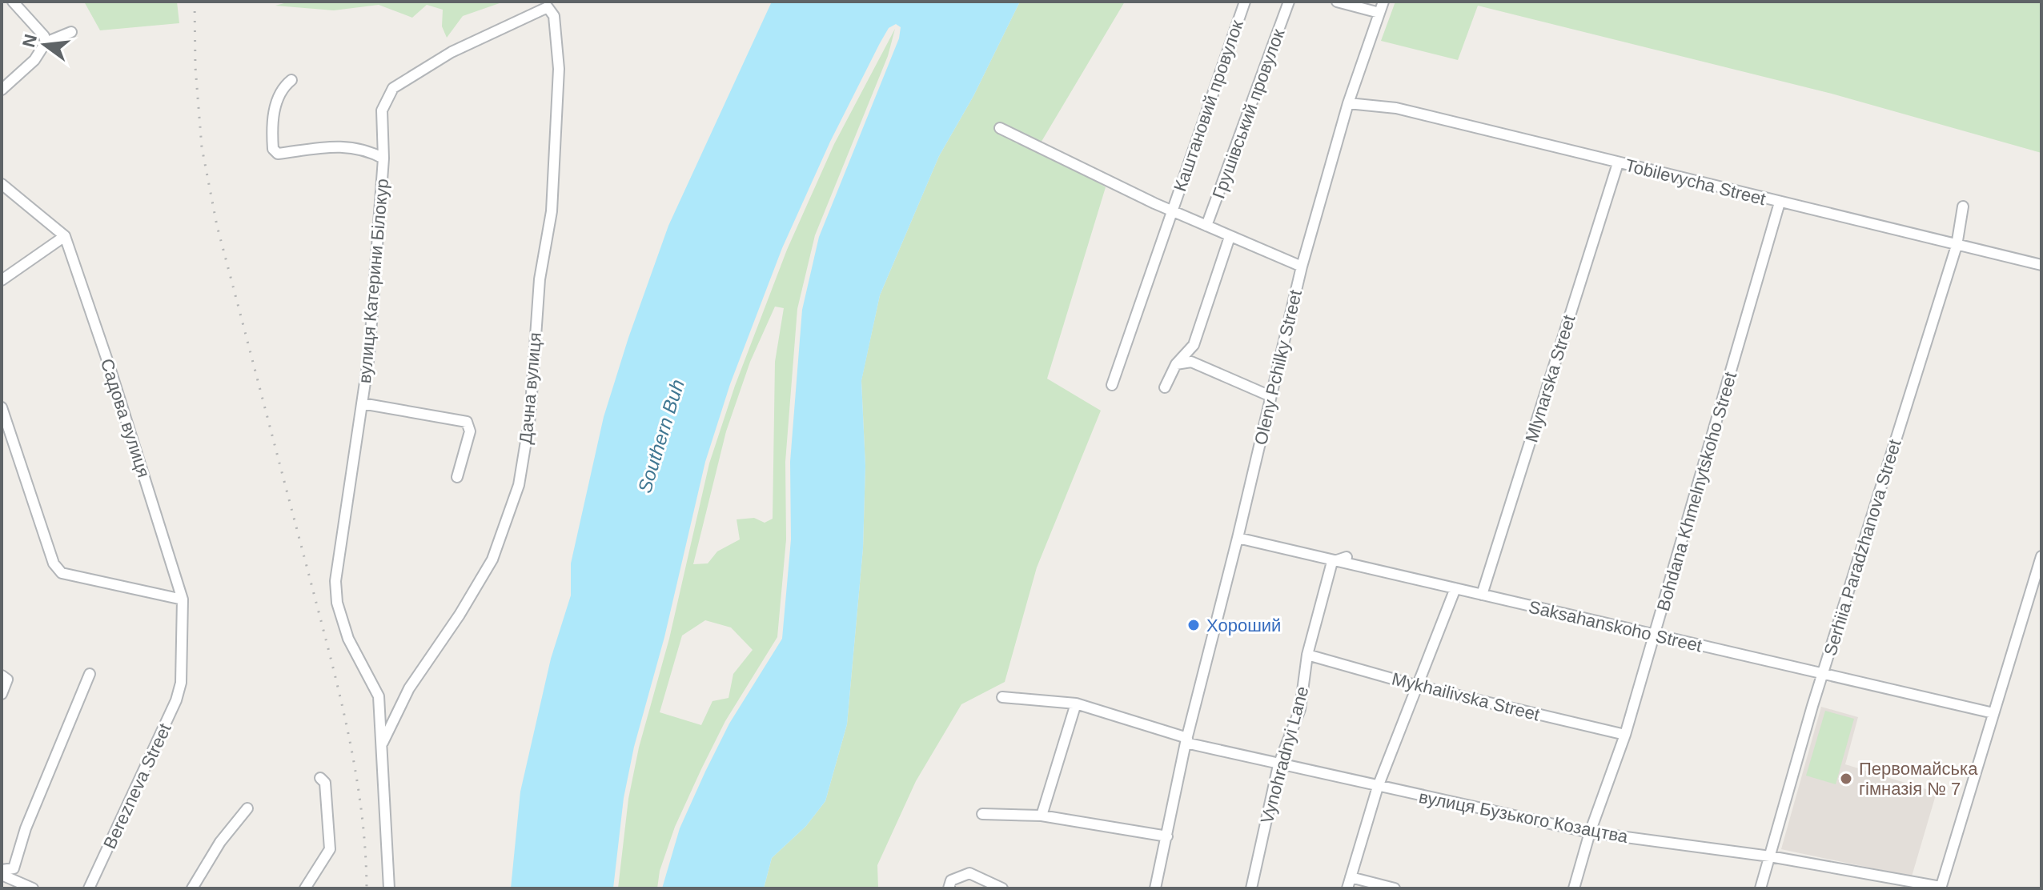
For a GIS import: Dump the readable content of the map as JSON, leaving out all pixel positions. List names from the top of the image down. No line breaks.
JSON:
{"streets":{"street":["Каштановий провулок","Грушівський провулок","Tobilevycha Street","вулиця Катерини Білокур","Oleny Pchilky Street","Mlynarska Street","Дачна вулиця","Садова вулиця","Bohdana Khmelnytskoho Street","Serhiia Paradzhanova Street","Saksahanskoho Street","Mykhailivska Street","Vynohradnyi Lane","Berezneva Street","вулиця Бузького Козацтва"]},"crossings":[["Каштановий провулок","Грушівський провулок"],["Каштановий провулок","Oleny Pchilky Street"],["Tobilevycha Street","Oleny Pchilky Street"],["Tobilevycha Street","Mlynarska Street"],["Tobilevycha Street","Bohdana Khmelnytskoho Street"],["Tobilevycha Street","Serhiia Paradzhanova Street"],["вулиця Катерини Білокур","Дачна вулиця"],["Oleny Pchilky Street","Saksahanskoho Street"],["Oleny Pchilky Street","вулиця Бузького Козацтва"],["Mlynarska Street","Saksahanskoho Street"],["Садова вулиця","Berezneva Street"],["Bohdana Khmelnytskoho Street","Saksahanskoho Street"],["Bohdana Khmelnytskoho Street","Mykhailivska Street"],["Bohdana Khmelnytskoho Street","вулиця Бузького Козацтва"],["Serhiia Paradzhanova Street","Saksahanskoho Street"],["Serhiia Paradzhanova Street","вулиця Бузького Козацтва"],["Saksahanskoho Street","Vynohradnyi Lane"],["Mykhailivska Street","Vynohradnyi Lane"],["Vynohradnyi Lane","вулиця Бузького Козацтва"]],"water":["Southern Buh"],"places":["Хороший","Первомайська гімназія № 7"],"north":"left"}
